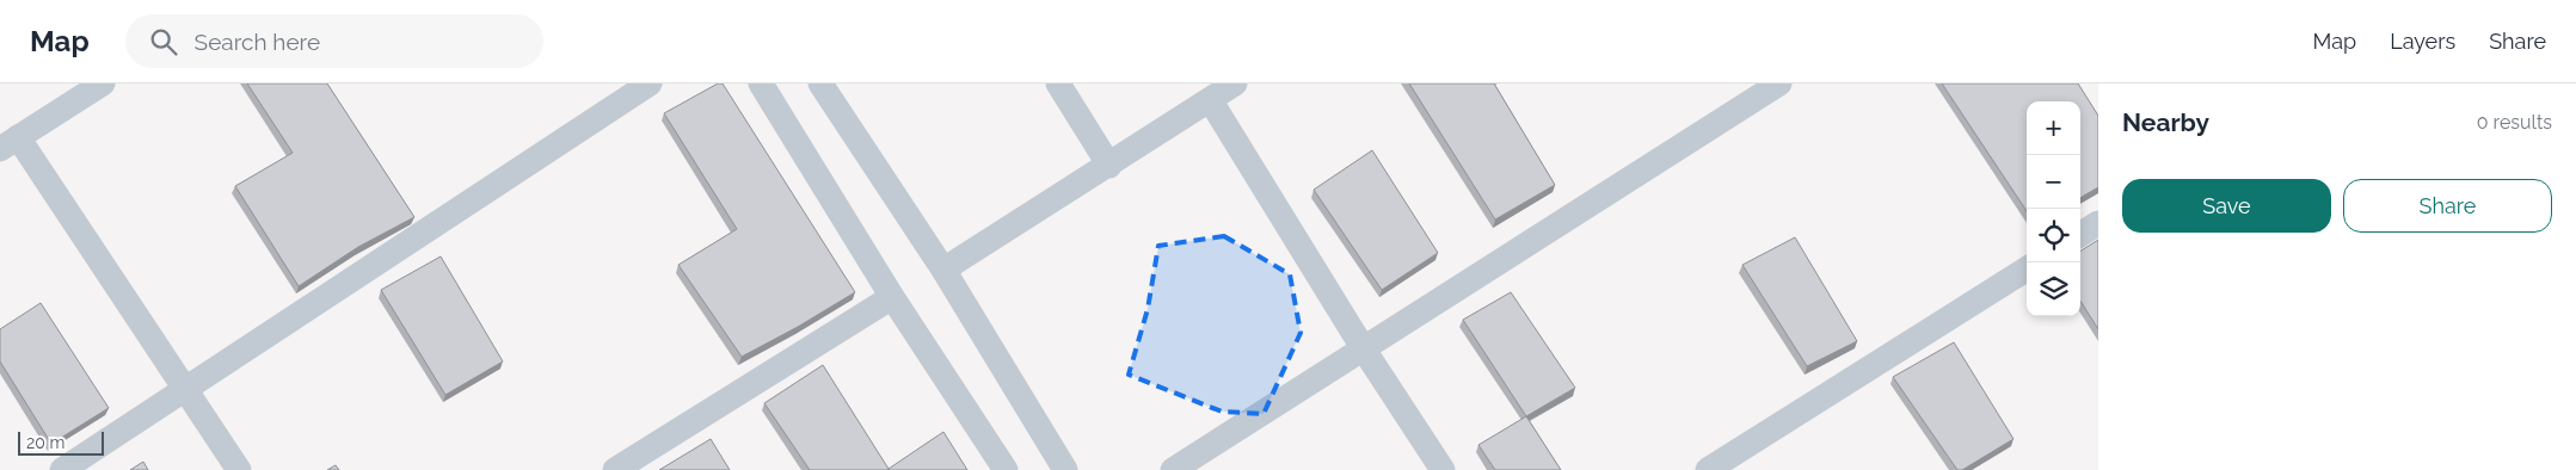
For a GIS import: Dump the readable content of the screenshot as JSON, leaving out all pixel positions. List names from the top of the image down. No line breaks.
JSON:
{"scale_bar":"20 m","page":{"header":"Map","search":"Search here","nav":["Map","Layers","Share"],"heading":["Nearby","0 results"],"map_buttons":["+","−"],"buttons":["Save","Share"],"scale":"20 m"}}
